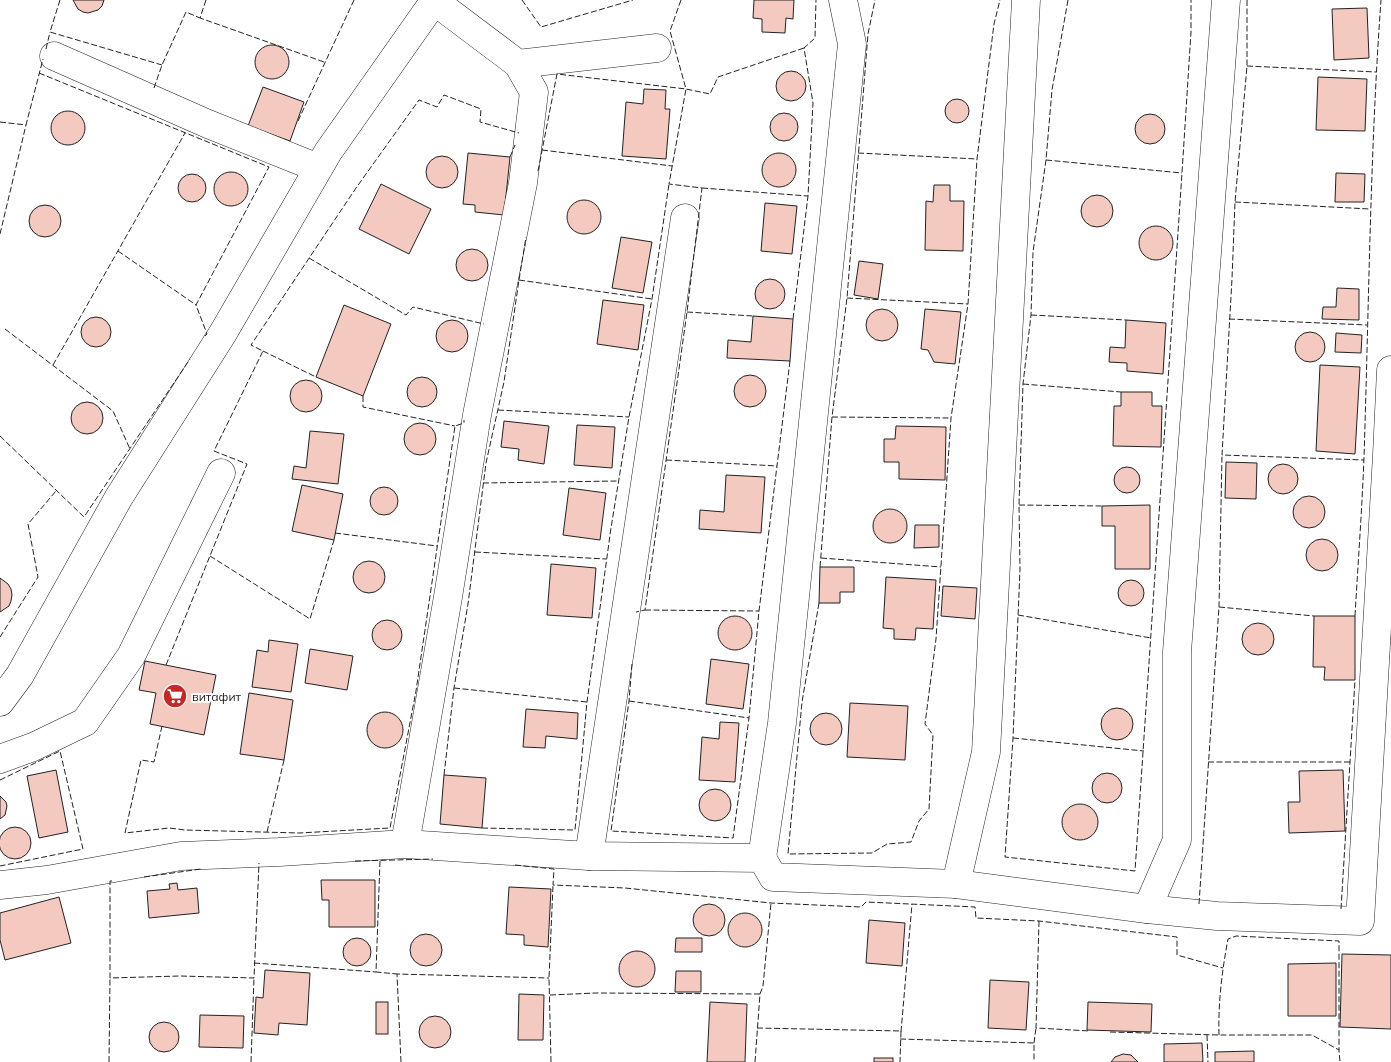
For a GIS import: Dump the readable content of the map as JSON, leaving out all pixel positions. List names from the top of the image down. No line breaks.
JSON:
{"places":{"supermarket":["витафит"]}}
